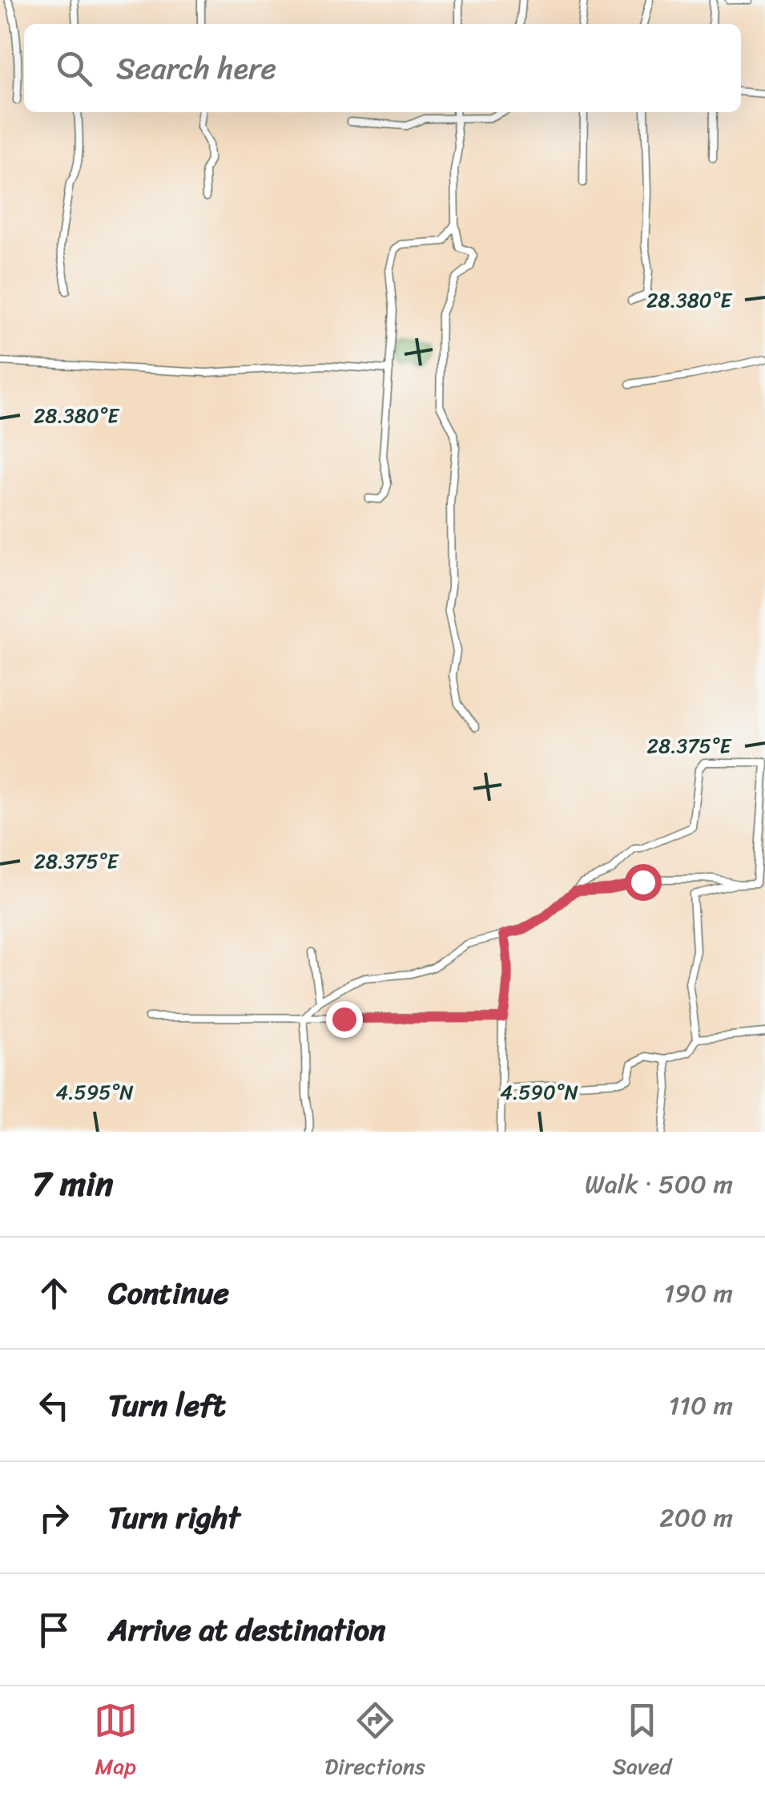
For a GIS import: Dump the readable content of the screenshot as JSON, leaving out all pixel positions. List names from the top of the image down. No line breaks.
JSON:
{"page":{"search":"Search here","heading":["7 min","Walk · 500 m"],"list":[["Continue","190 m"],["Turn left","110 m"],["Turn right","200 m"],"Arrive at destination"],"nav":["Map","Directions","Saved"]},"coordinates":["28.380°E","28.375°E","4.595°N","4.590°N"]}
